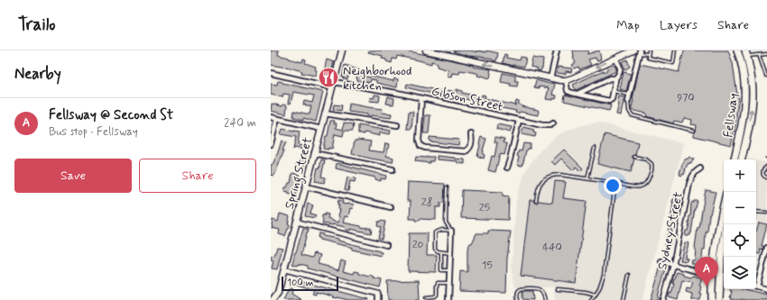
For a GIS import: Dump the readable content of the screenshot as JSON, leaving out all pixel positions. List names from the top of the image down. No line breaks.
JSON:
{"streets":{"main road":["Fellsway"],"street":["Gibson Street","Spring Street","Sydney Street"]},"crossings":[["Gibson Street","Spring Street"]],"places":{"restaurant":["Neighborhood kitchen"]},"house_numbers":["970","28","25","20","440","15"],"scale_bar":"100 m","page":{"header":"Trailo","nav":["Map","Layers","Share"],"heading":"Nearby","list":[{"mark":"A","name":"Fellsway @ Second St","note":"Bus stop · Fellsway","value":"240 m"}],"buttons":["Save","Share"],"map_buttons":["+","−"],"pins":"A","scale":"100 m"}}
